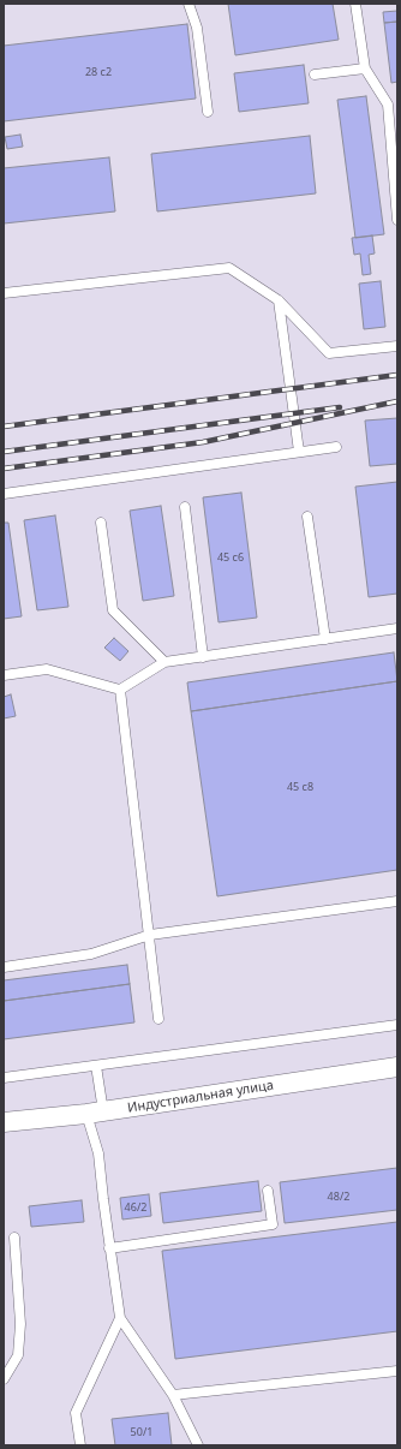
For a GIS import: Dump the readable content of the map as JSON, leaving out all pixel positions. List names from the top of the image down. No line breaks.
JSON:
{"streets":{"street":["Индустриальная улица"]},"house_numbers":["28 с2","45 с6","45 с8","48/2","46/2","50/1"]}
